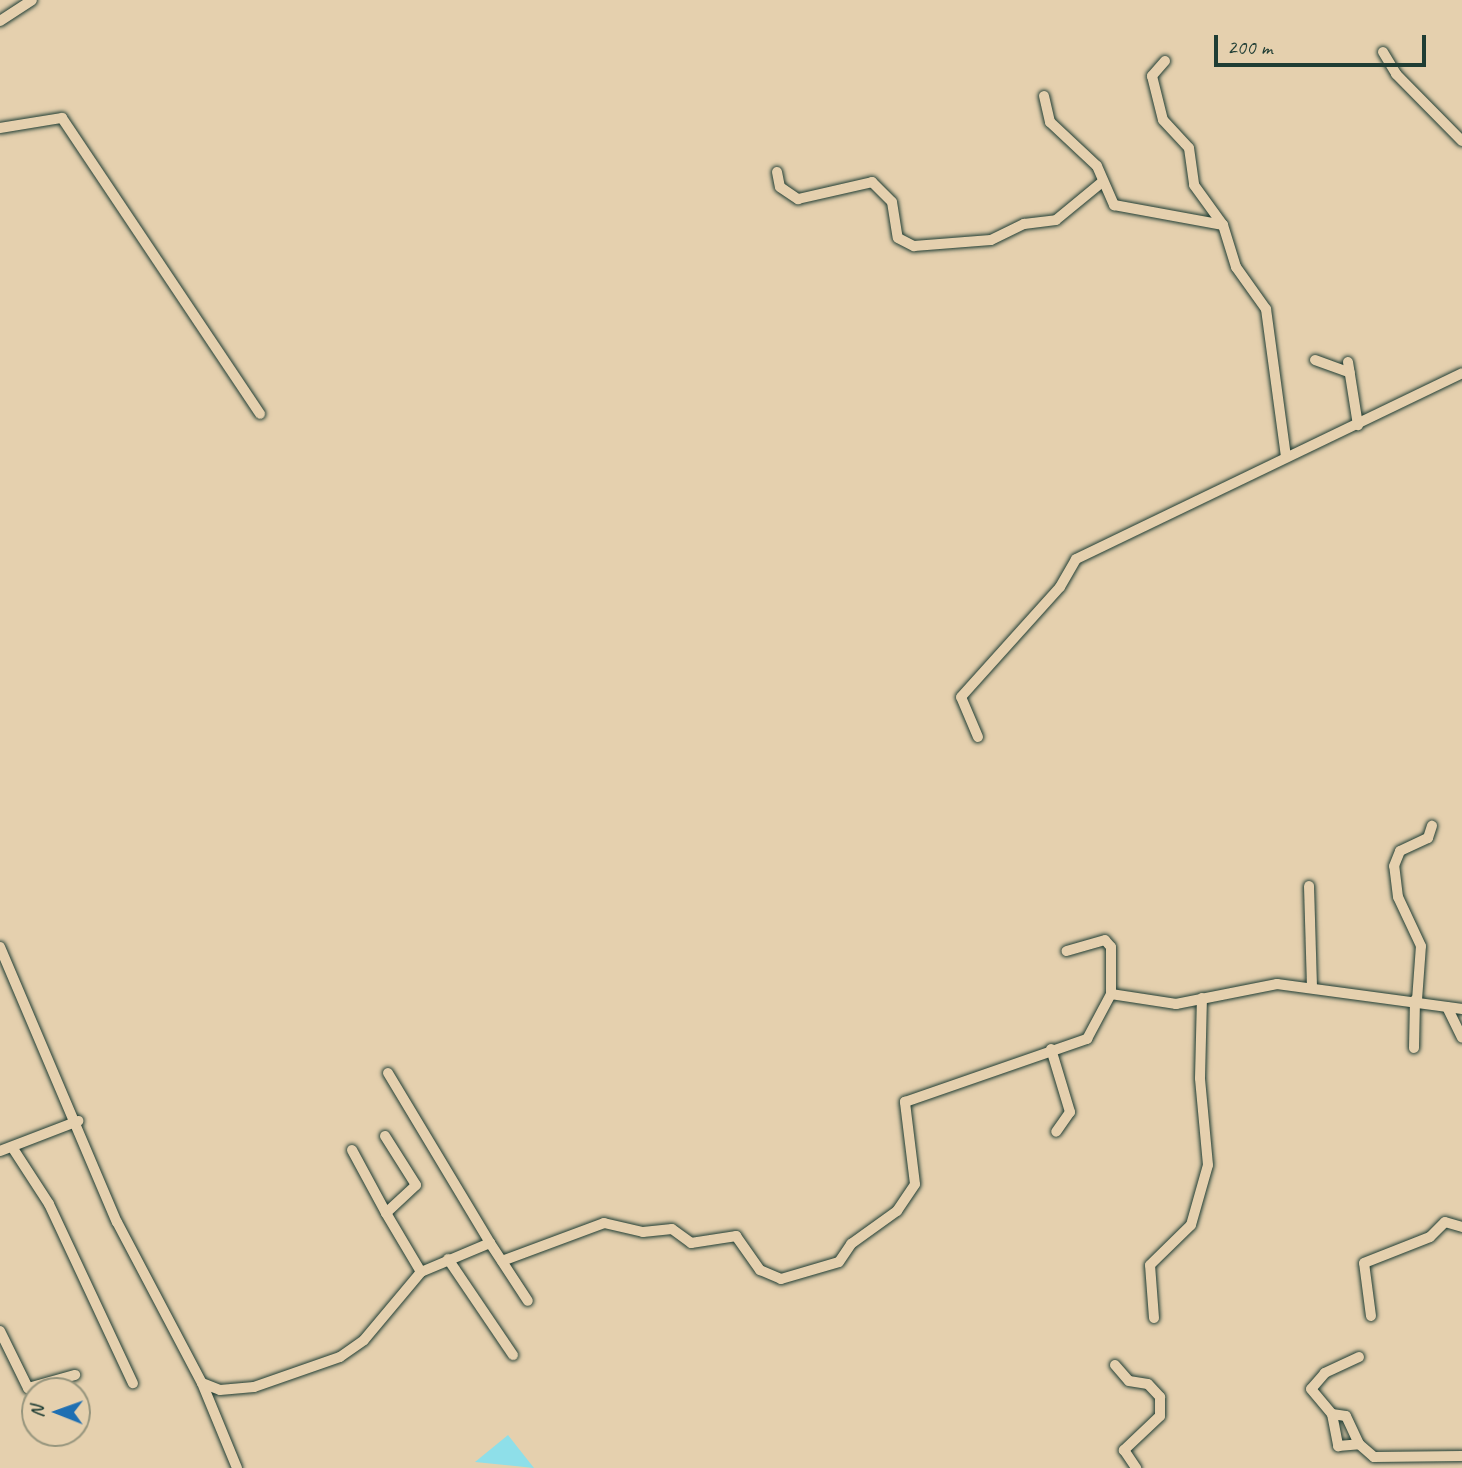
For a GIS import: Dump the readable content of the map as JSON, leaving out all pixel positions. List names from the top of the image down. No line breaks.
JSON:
{"scale_bar":"200 m","north":"left"}
